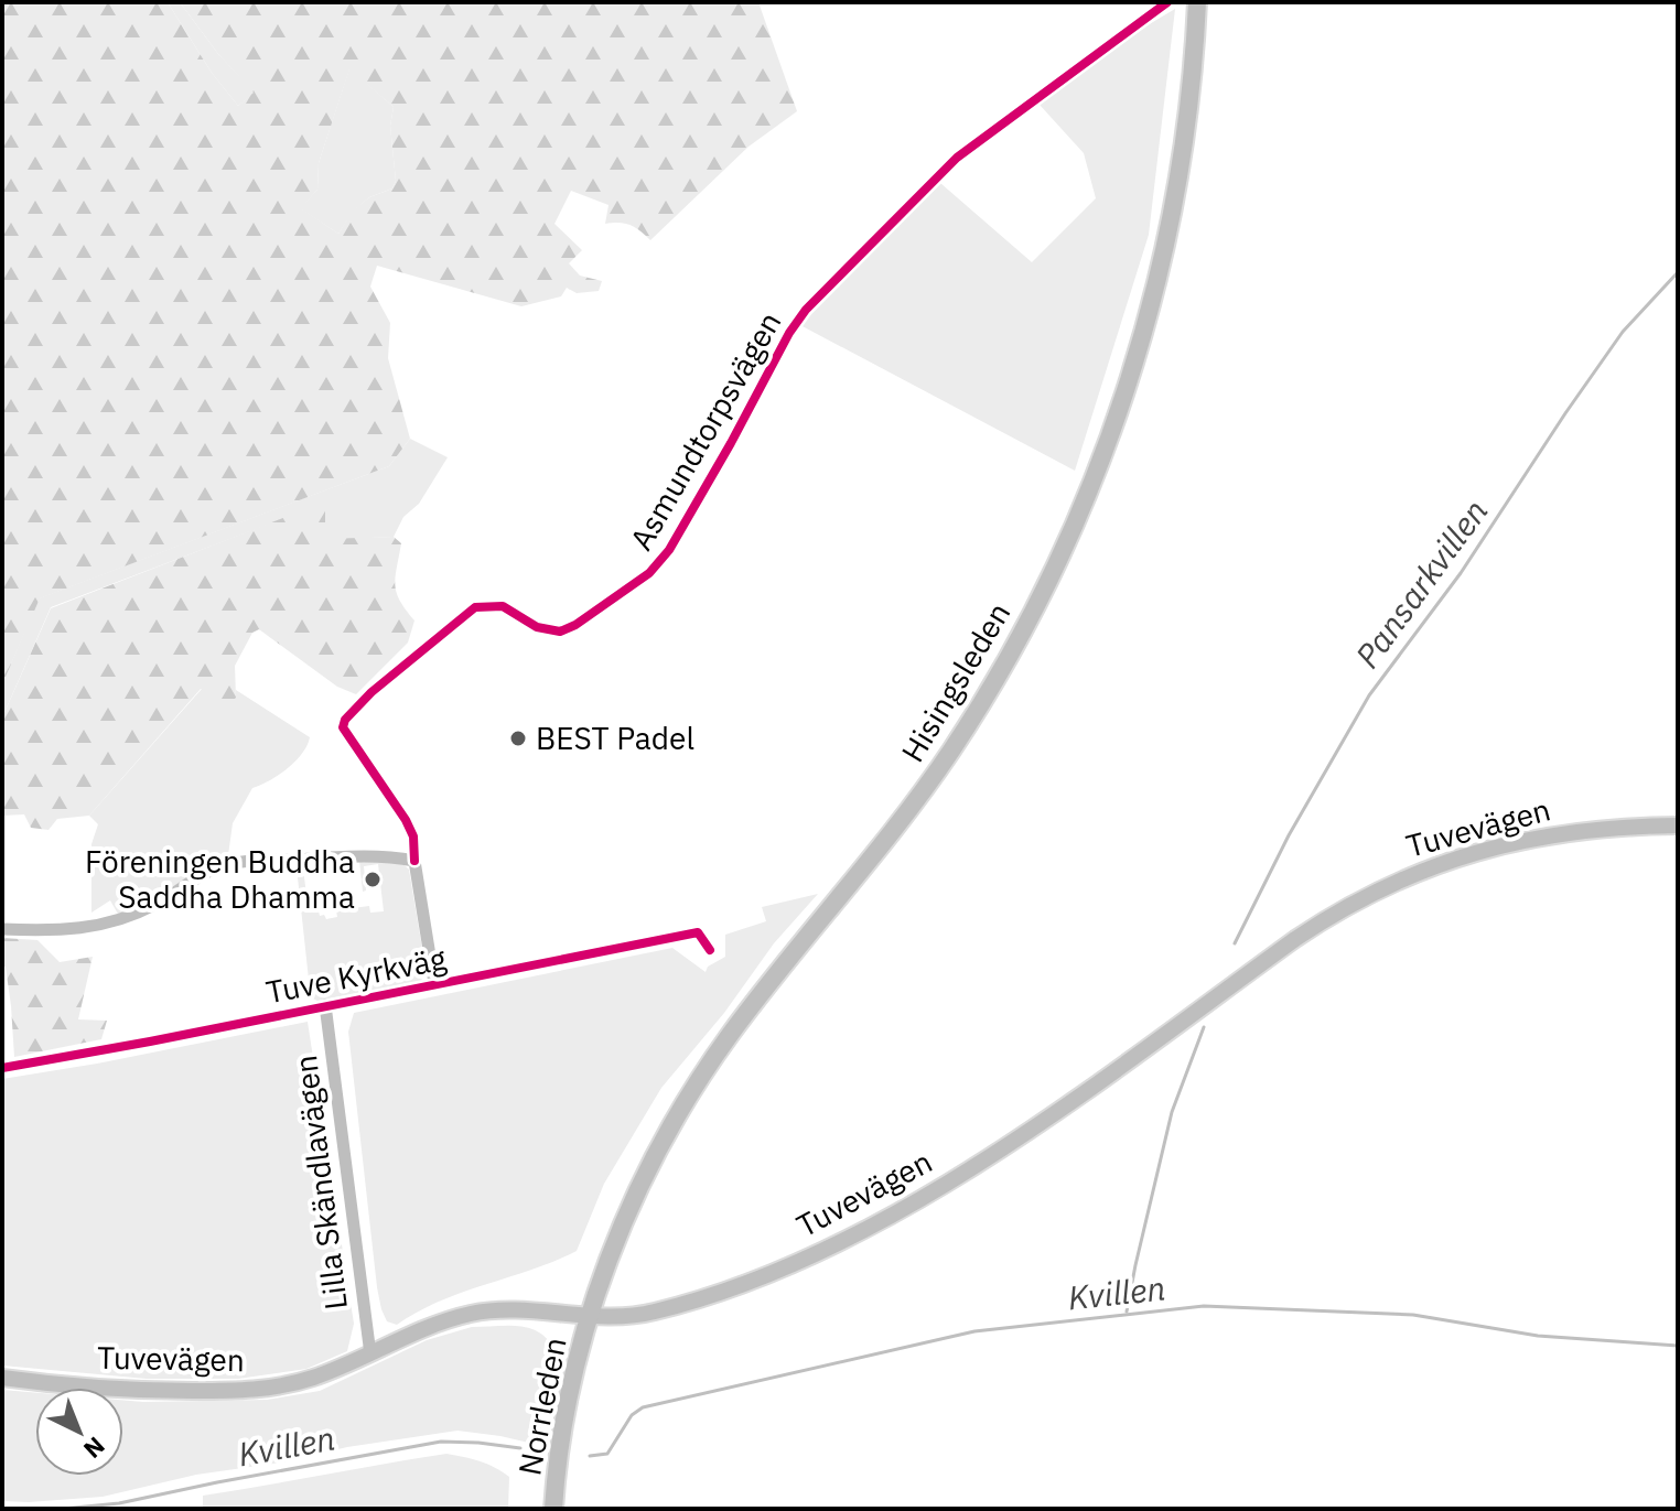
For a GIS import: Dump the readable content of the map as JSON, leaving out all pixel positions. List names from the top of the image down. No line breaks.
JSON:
{"streets":{"highway":["Hisingsleden","Norrleden"],"main road":["Tuvevägen"],"street":["Asmundtorpsvägen","Tuve Kyrkväg","Lilla Skändlavägen"]},"crossings":[["Hisingsleden","Tuvevägen"],["Hisingsleden","Norrleden"],["Tuvevägen","Lilla Skändlavägen"],["Tuvevägen","Norrleden"],["Tuve Kyrkväg","Lilla Skändlavägen"]],"water":["Pansarkvillen","Kvillen"],"places":["BEST Padel","Föreningen Buddha Saddha Dhamma"],"north":"bottom right"}
